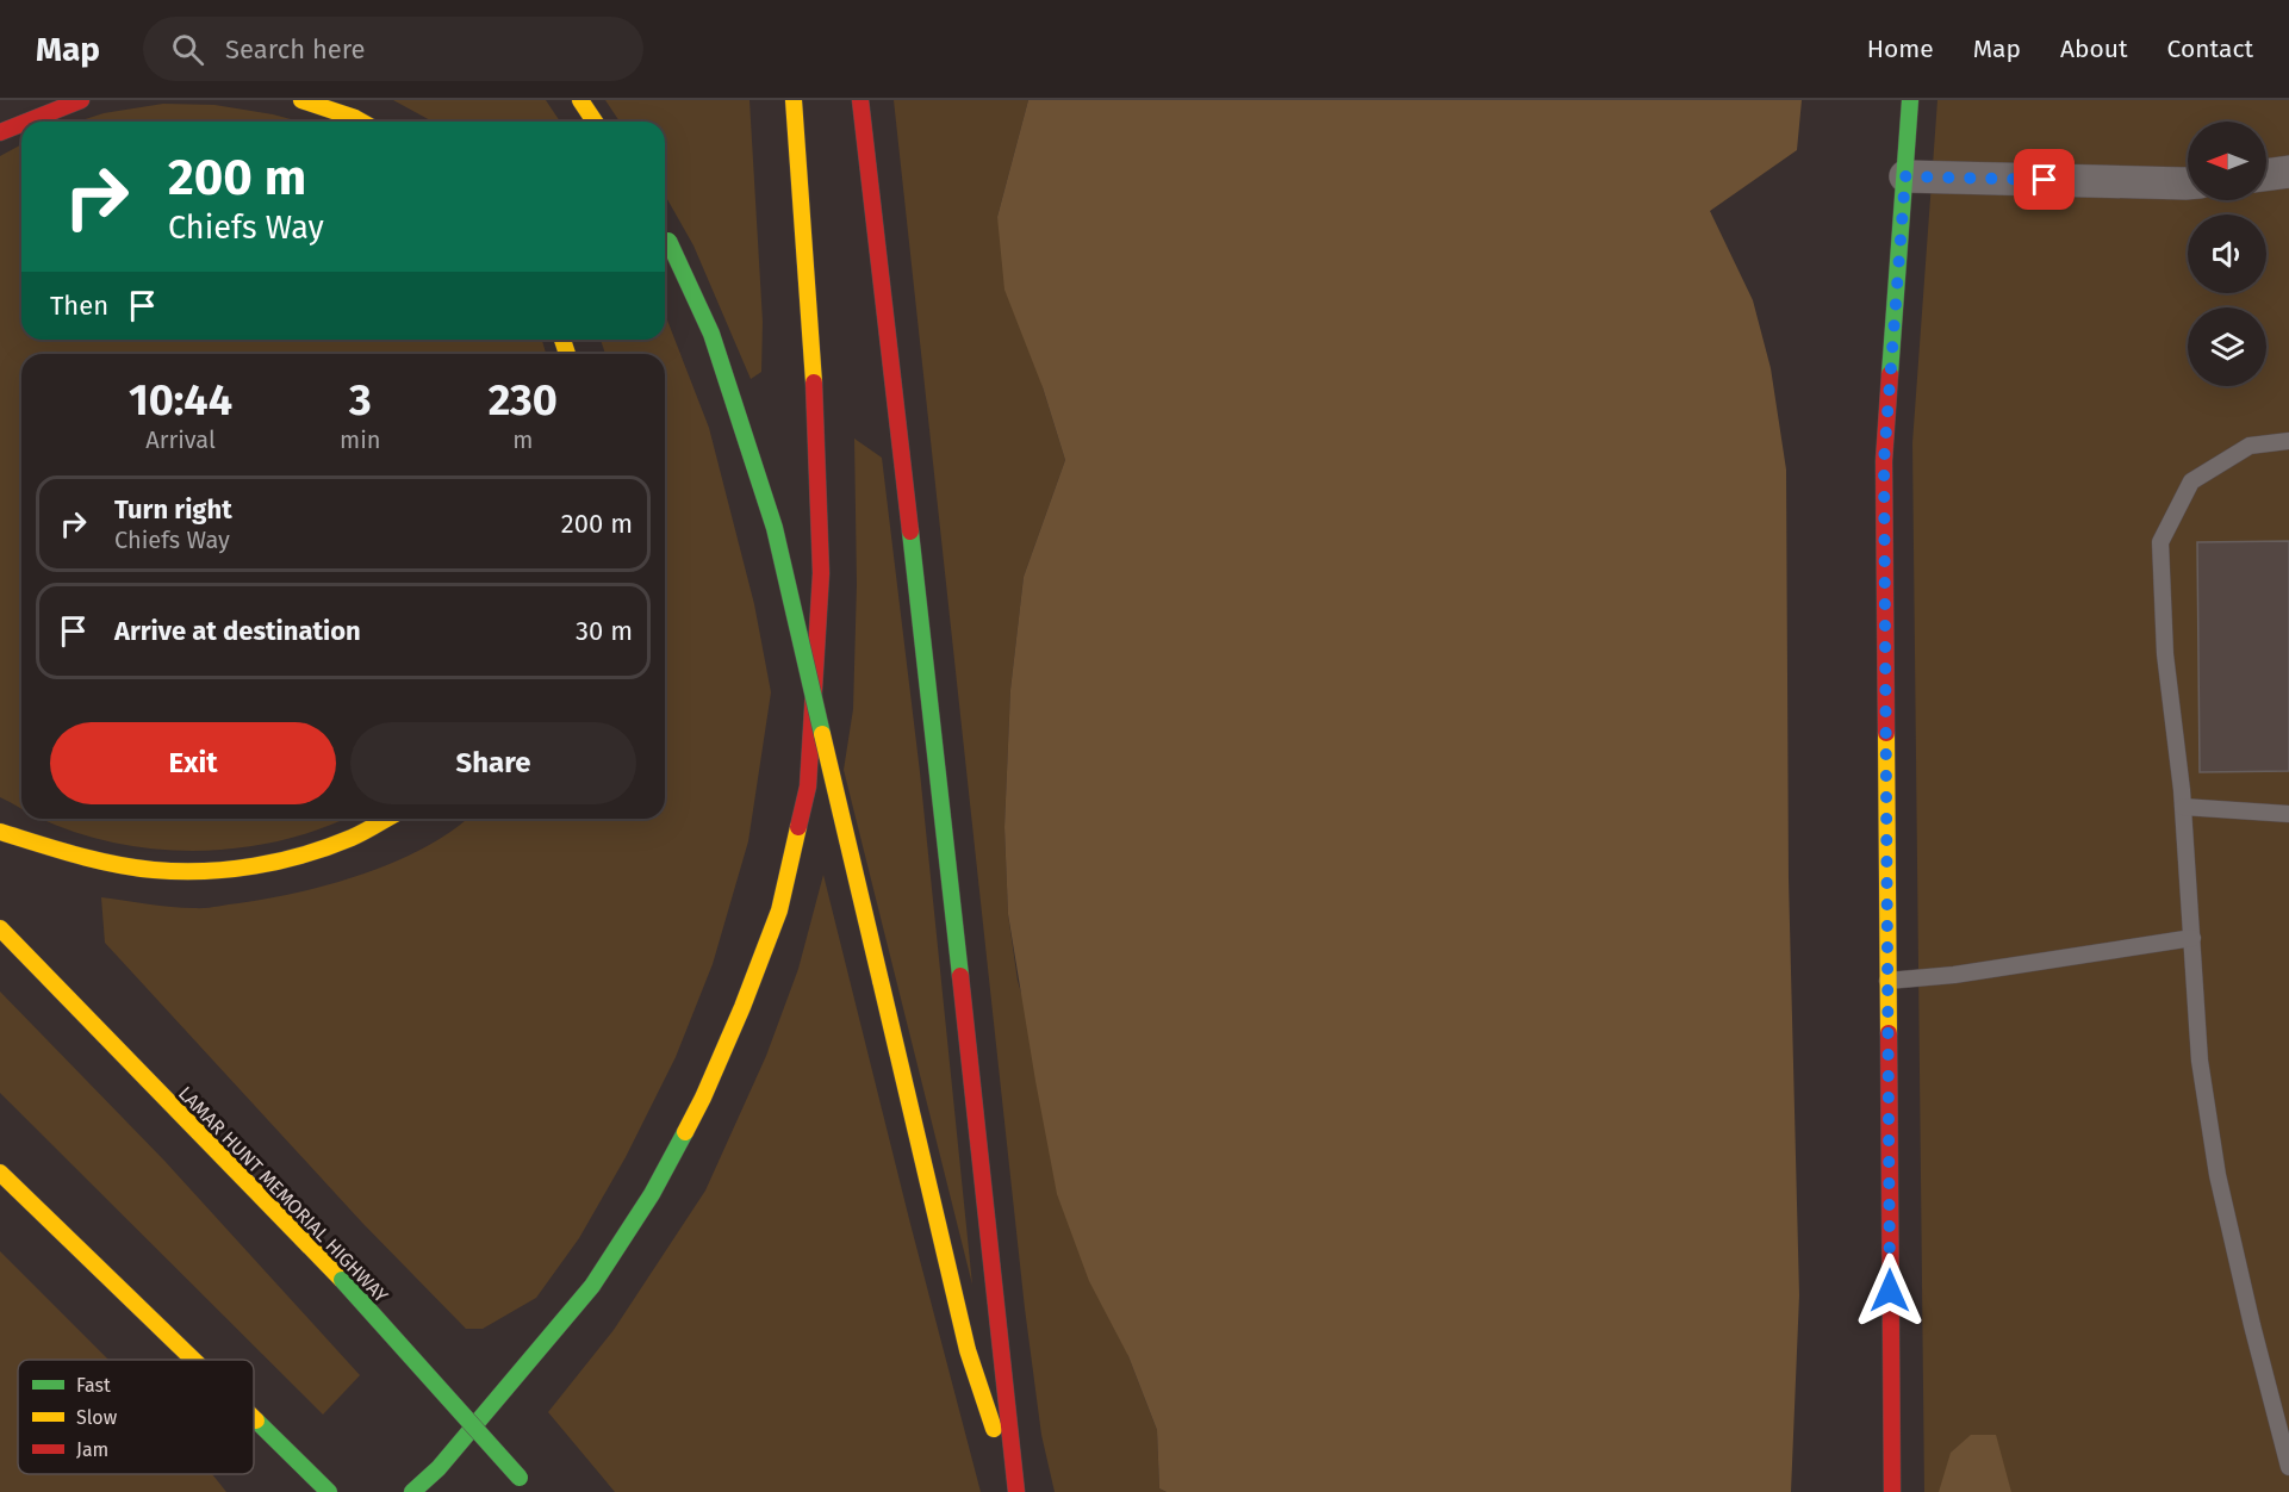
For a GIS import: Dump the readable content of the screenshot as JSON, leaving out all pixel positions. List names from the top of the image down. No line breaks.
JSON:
{"streets":{"main road":["LAMAR HUNT MEMORIAL HIGHWAY"]},"legend":["Fast","Slow","Jam"],"north":"left","page":{"header":"Map","search":"Search here","nav":["Home","Map","About","Contact"],"turn":["200 m","Chiefs Way"],"then":"Then","eta":["10:44","Arrival","3","min","230","m"],"list":[{"name":"Turn right","note":"Chiefs Way","value":"200 m"},{"name":"Arrive at destination","value":"30 m"}],"buttons":["Exit","Share"]}}
